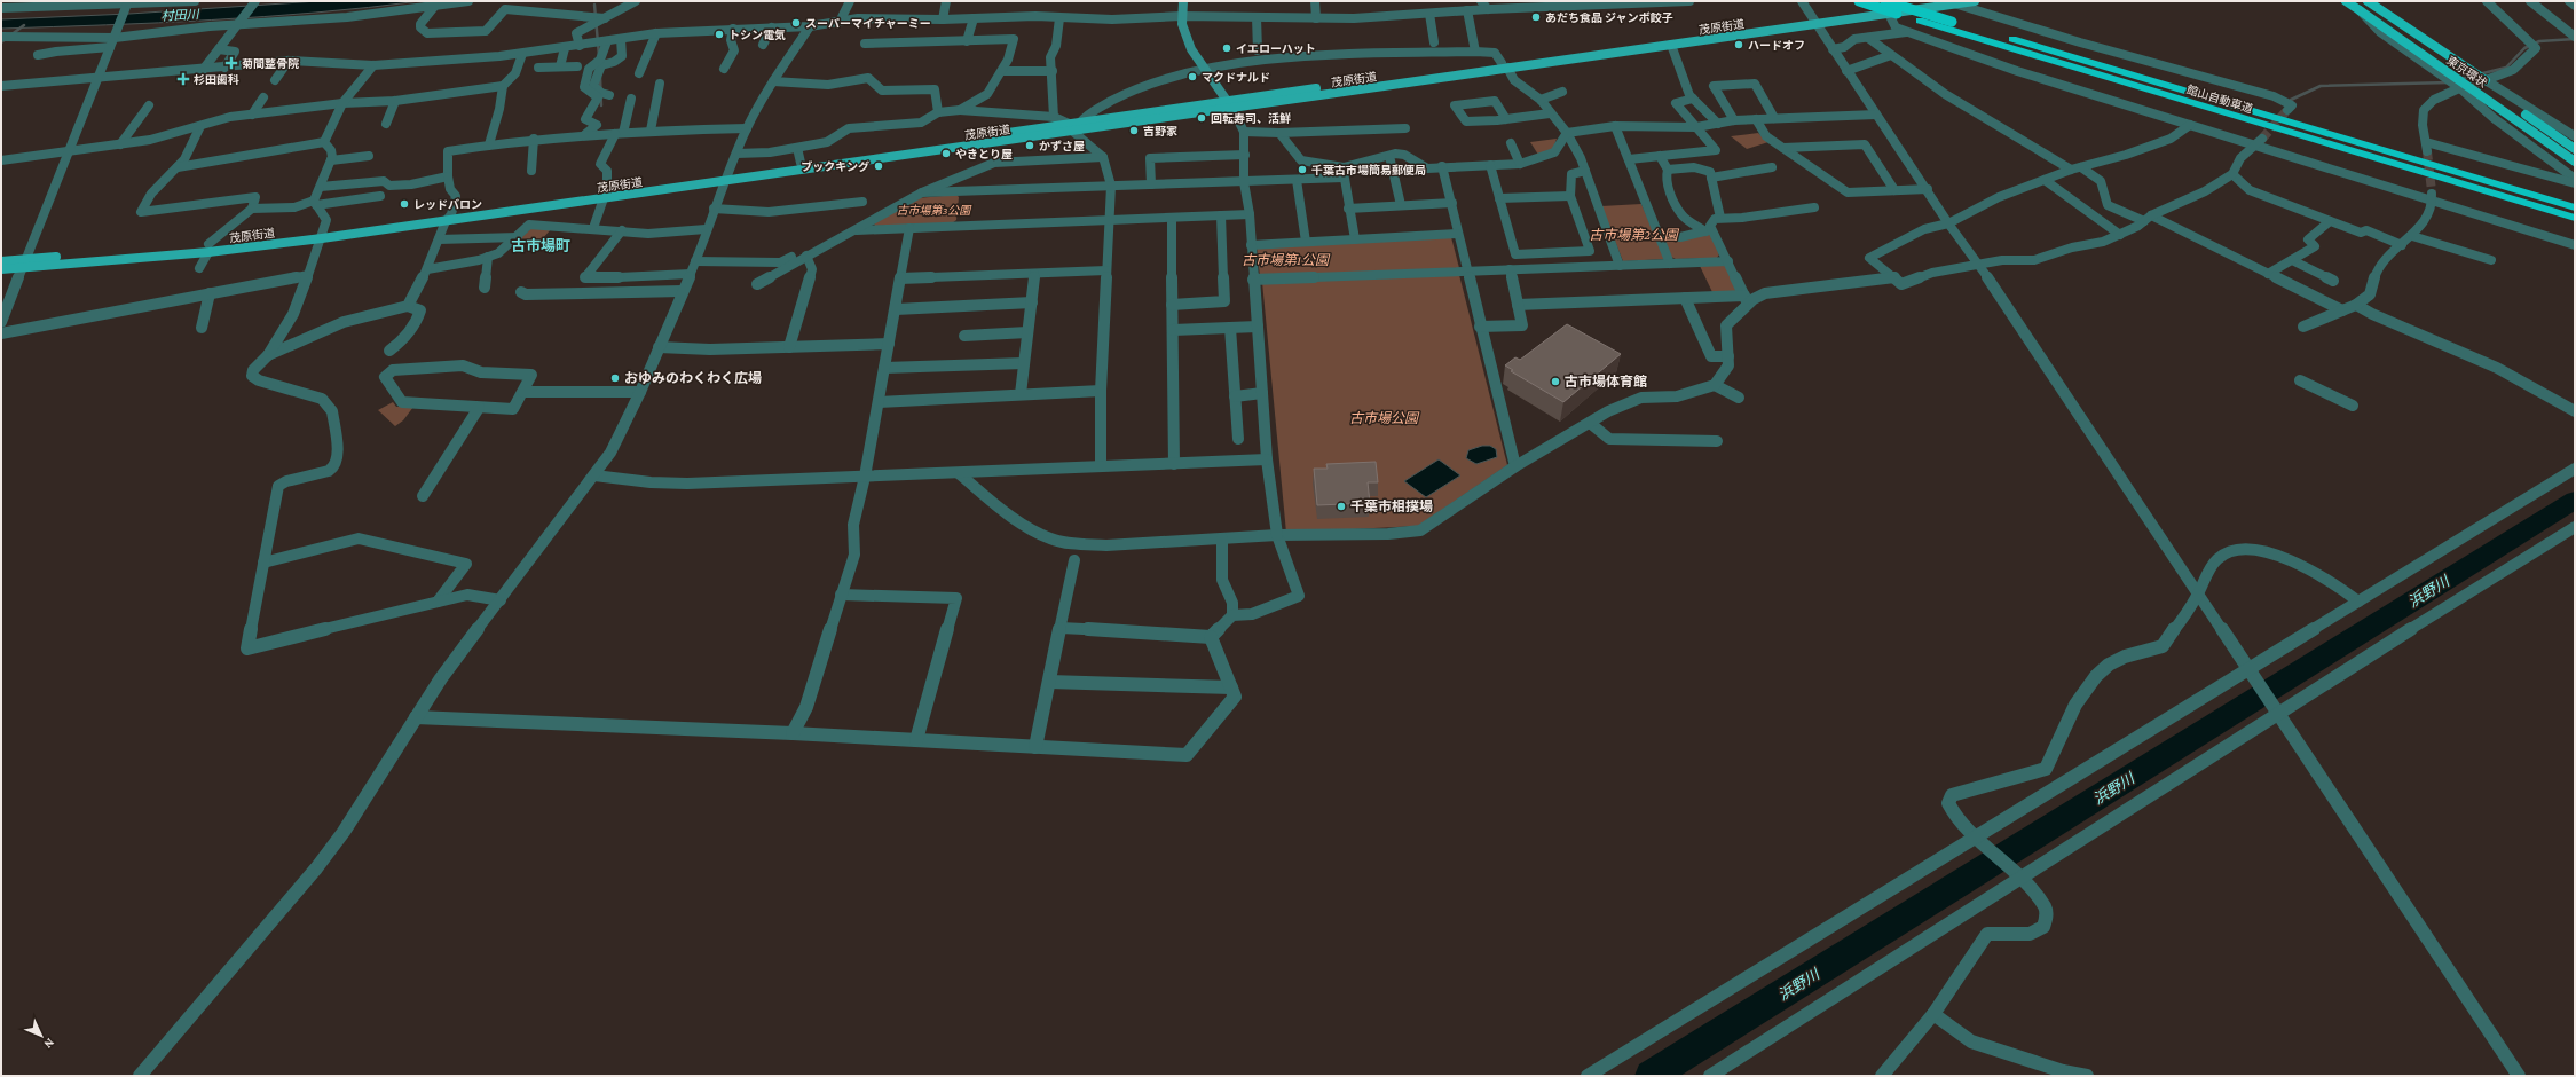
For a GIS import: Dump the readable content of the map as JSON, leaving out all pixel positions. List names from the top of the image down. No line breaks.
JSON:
{"streets":{"highway":["東京環状","館山自動車道"],"main road":["茂原街道"]},"districts":["古市場町"],"water":["村田川","浜野川"],"parks":["古市場第3公園","古市場第2公園","古市場第1公園","古市場公園"],"places":{"other":["あだち食品 ジャンボ餃子","スーパーマイチャーミー","トシン電気","ハードオフ","イエローハット","マクドナルド","回転寿司、活鮮","吉野家","かずさ屋","やきとり屋","ブックキング","千葉古市場簡易郵便局","レッドバロン","おゆみのわくわく広場","古市場体育館","千葉市相撲場"],"health":["菊間整骨院","杉田歯科"]},"north":"bottom right"}
